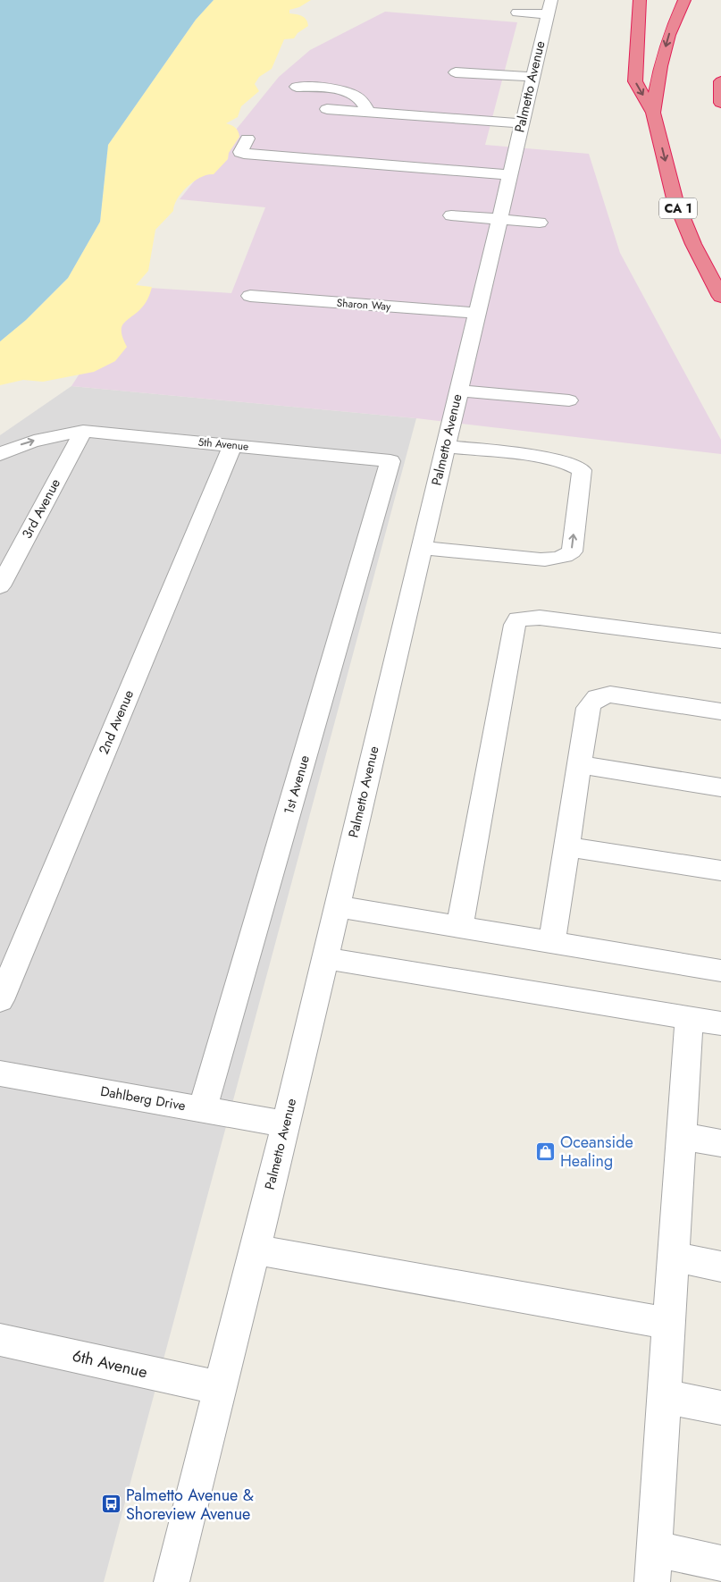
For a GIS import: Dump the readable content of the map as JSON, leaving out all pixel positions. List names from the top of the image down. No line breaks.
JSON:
{"streets":{"highway":["CA 1"],"street":["Palmetto Avenue","Sharon Way","5th Avenue","3rd Avenue","2nd Avenue","1st Avenue","Dahlberg Drive","6th Avenue"]},"crossings":[["Palmetto Avenue","Sharon Way"],["Palmetto Avenue","Dahlberg Drive"],["Palmetto Avenue","6th Avenue"],["5th Avenue","3rd Avenue"],["5th Avenue","2nd Avenue"],["5th Avenue","1st Avenue"],["1st Avenue","Dahlberg Drive"]],"places":{"shop":["Oceanside Healing"],"bus stop":["Palmetto Avenue & Shoreview Avenue"]}}
